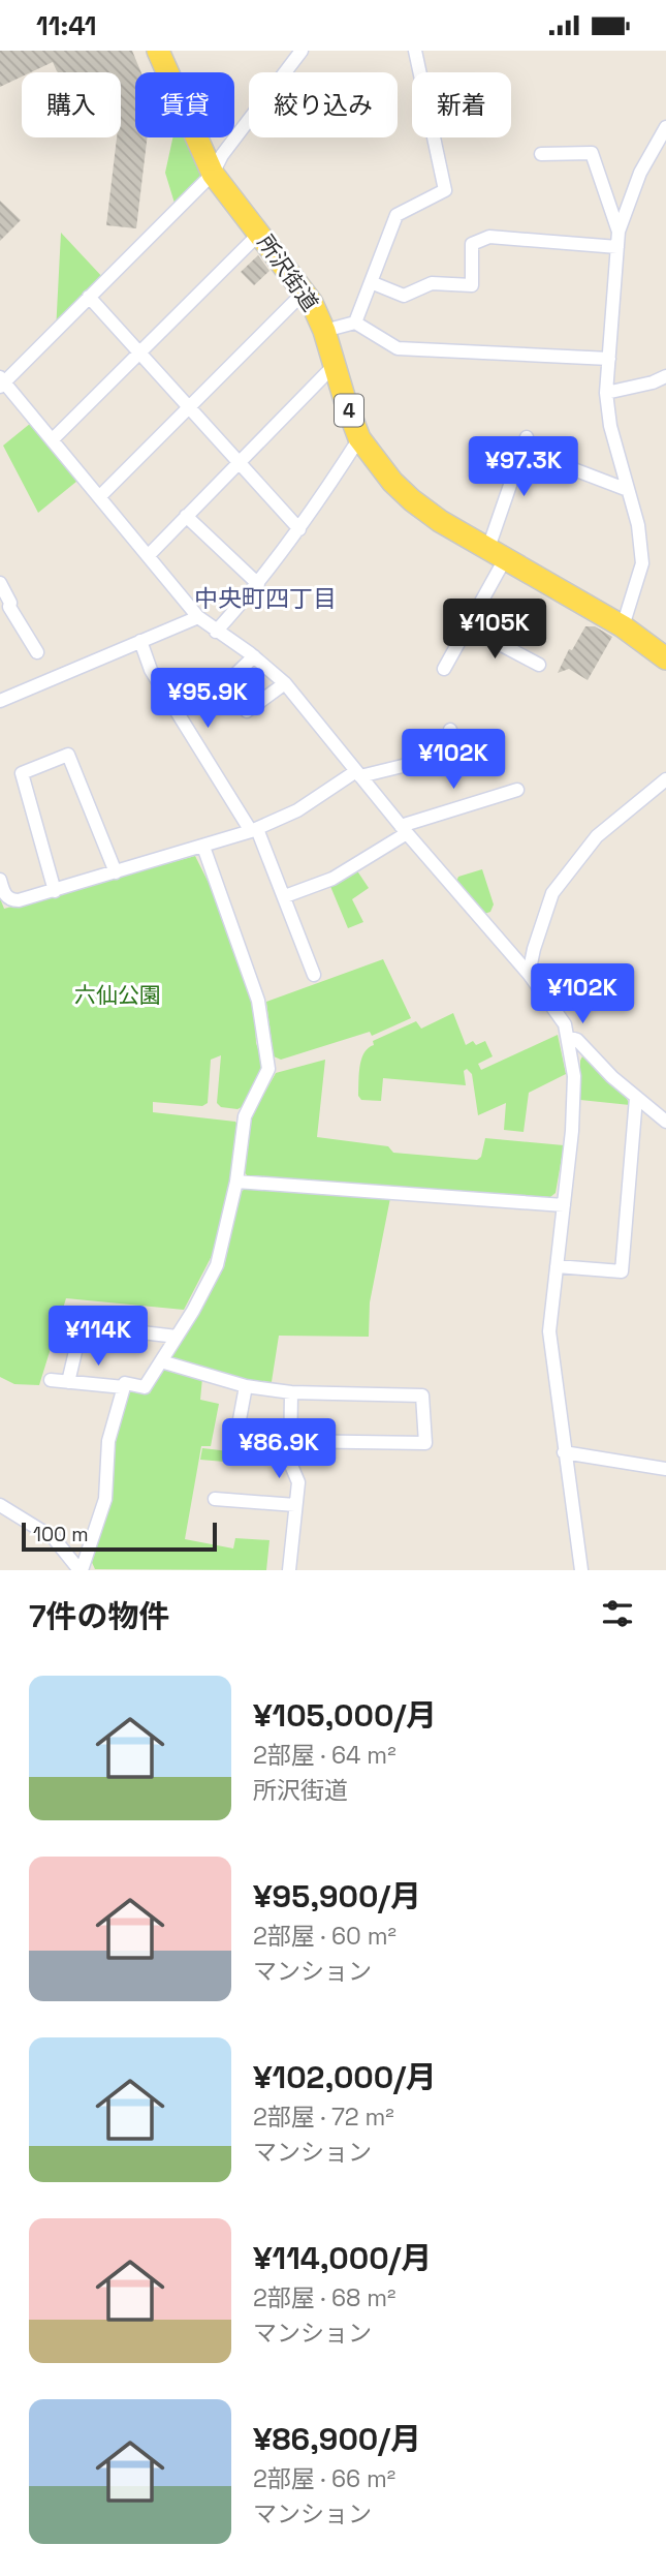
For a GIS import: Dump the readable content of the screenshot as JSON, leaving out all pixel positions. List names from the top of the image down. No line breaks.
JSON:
{"streets":{"main road":["所沢街道","4"]},"districts":["中央町四丁目"],"parks":["六仙公園"],"scale_bar":"100 m","page":{"status":"11:41","chip":["購入","賃貸","絞り込み","新着"],"price":["¥97.3K","¥105K","¥95.9K","¥102K","¥102K","¥114K","¥86.9K"],"scale":"100 m","heading":"7件の物件","list":[{"name":"¥105,000/月","note":"2部屋 · 64 m² · 所沢街道"},{"name":"¥95,900/月","note":"2部屋 · 60 m² · マンション"},{"name":"¥102,000/月","note":"2部屋 · 72 m² · マンション"},{"name":"¥114,000/月","note":"2部屋 · 68 m² · マンション"},{"name":"¥86,900/月","note":"2部屋 · 66 m² · マンション"}]}}
